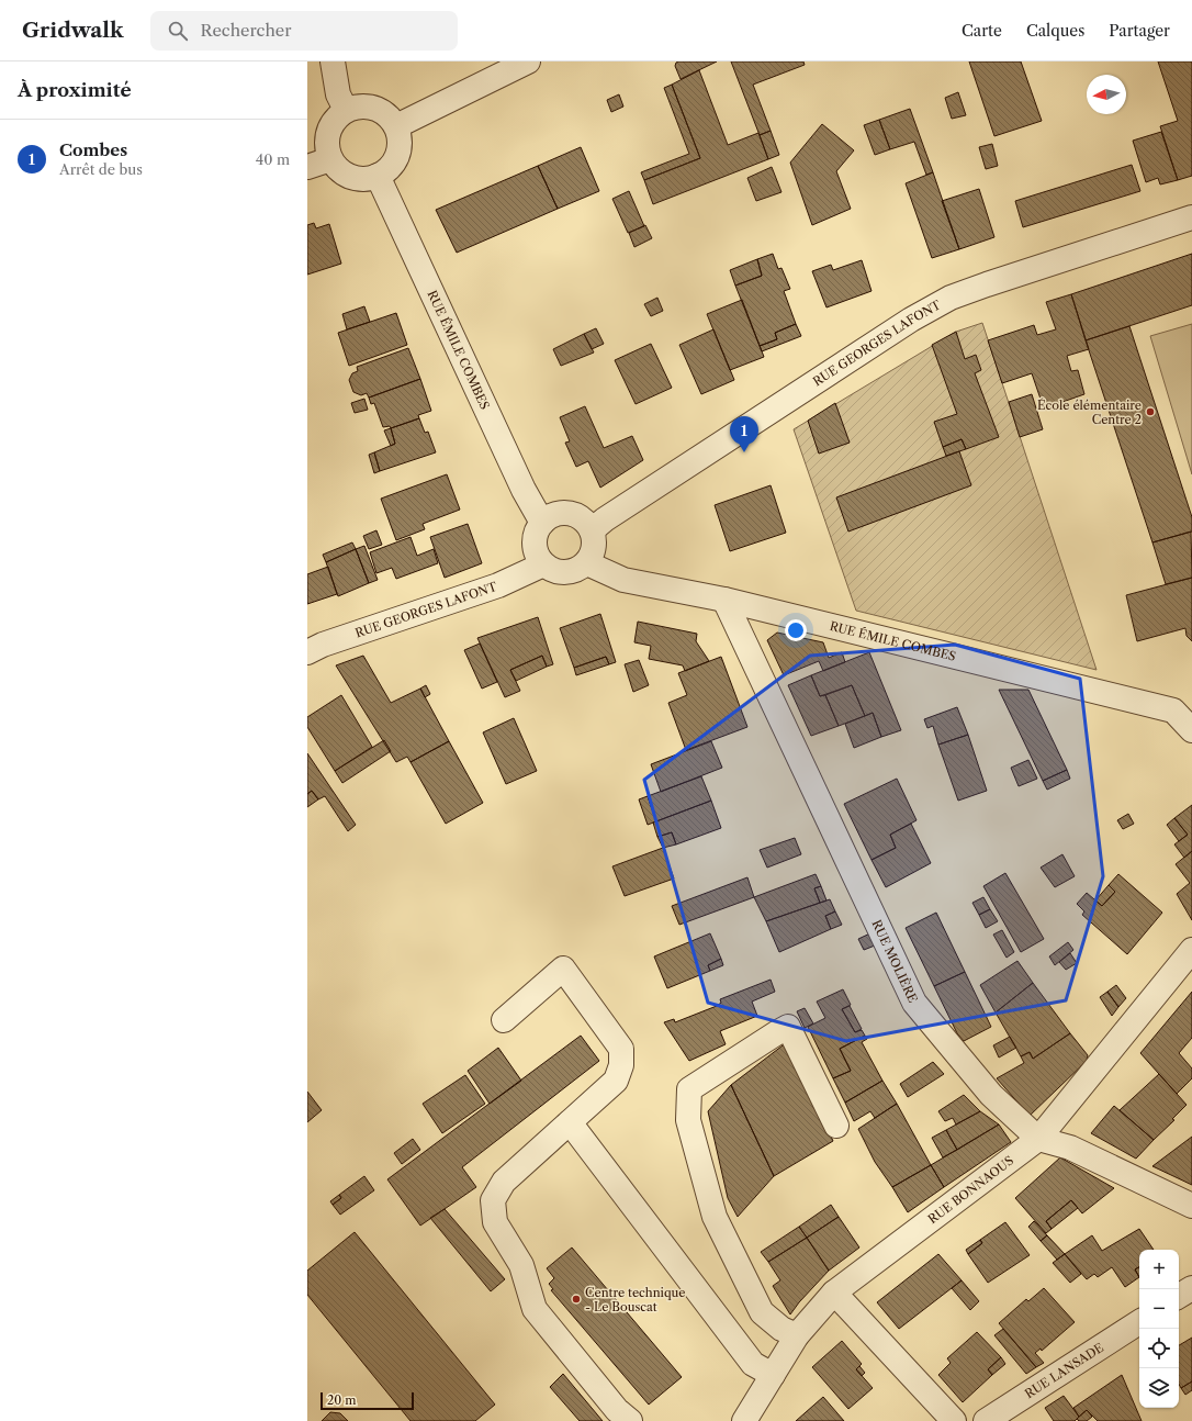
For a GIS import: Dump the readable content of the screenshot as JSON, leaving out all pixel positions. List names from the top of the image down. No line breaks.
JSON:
{"streets":{"street":["RUE GEORGES LAFONT","RUE ÉMILE COMBES","RUE MOLIÈRE","RUE BONNAOUS","RUE LANSADE"]},"crossings":[["RUE GEORGES LAFONT","RUE ÉMILE COMBES"],["RUE ÉMILE COMBES","RUE MOLIÈRE"],["RUE MOLIÈRE","RUE BONNAOUS"]],"places":["École élémentaire Centre 2","Centre technique - Le Bouscat"],"scale_bar":"20 m","north":"left","page":{"header":"Gridwalk","search":"Rechercher","nav":["Carte","Calques","Partager"],"heading":"À proximité","list":[{"mark":"1","name":"Combes","note":"Arrêt de bus","value":"40 m"}],"pins":"1","map_buttons":["+","−"],"scale":"20 m"}}
